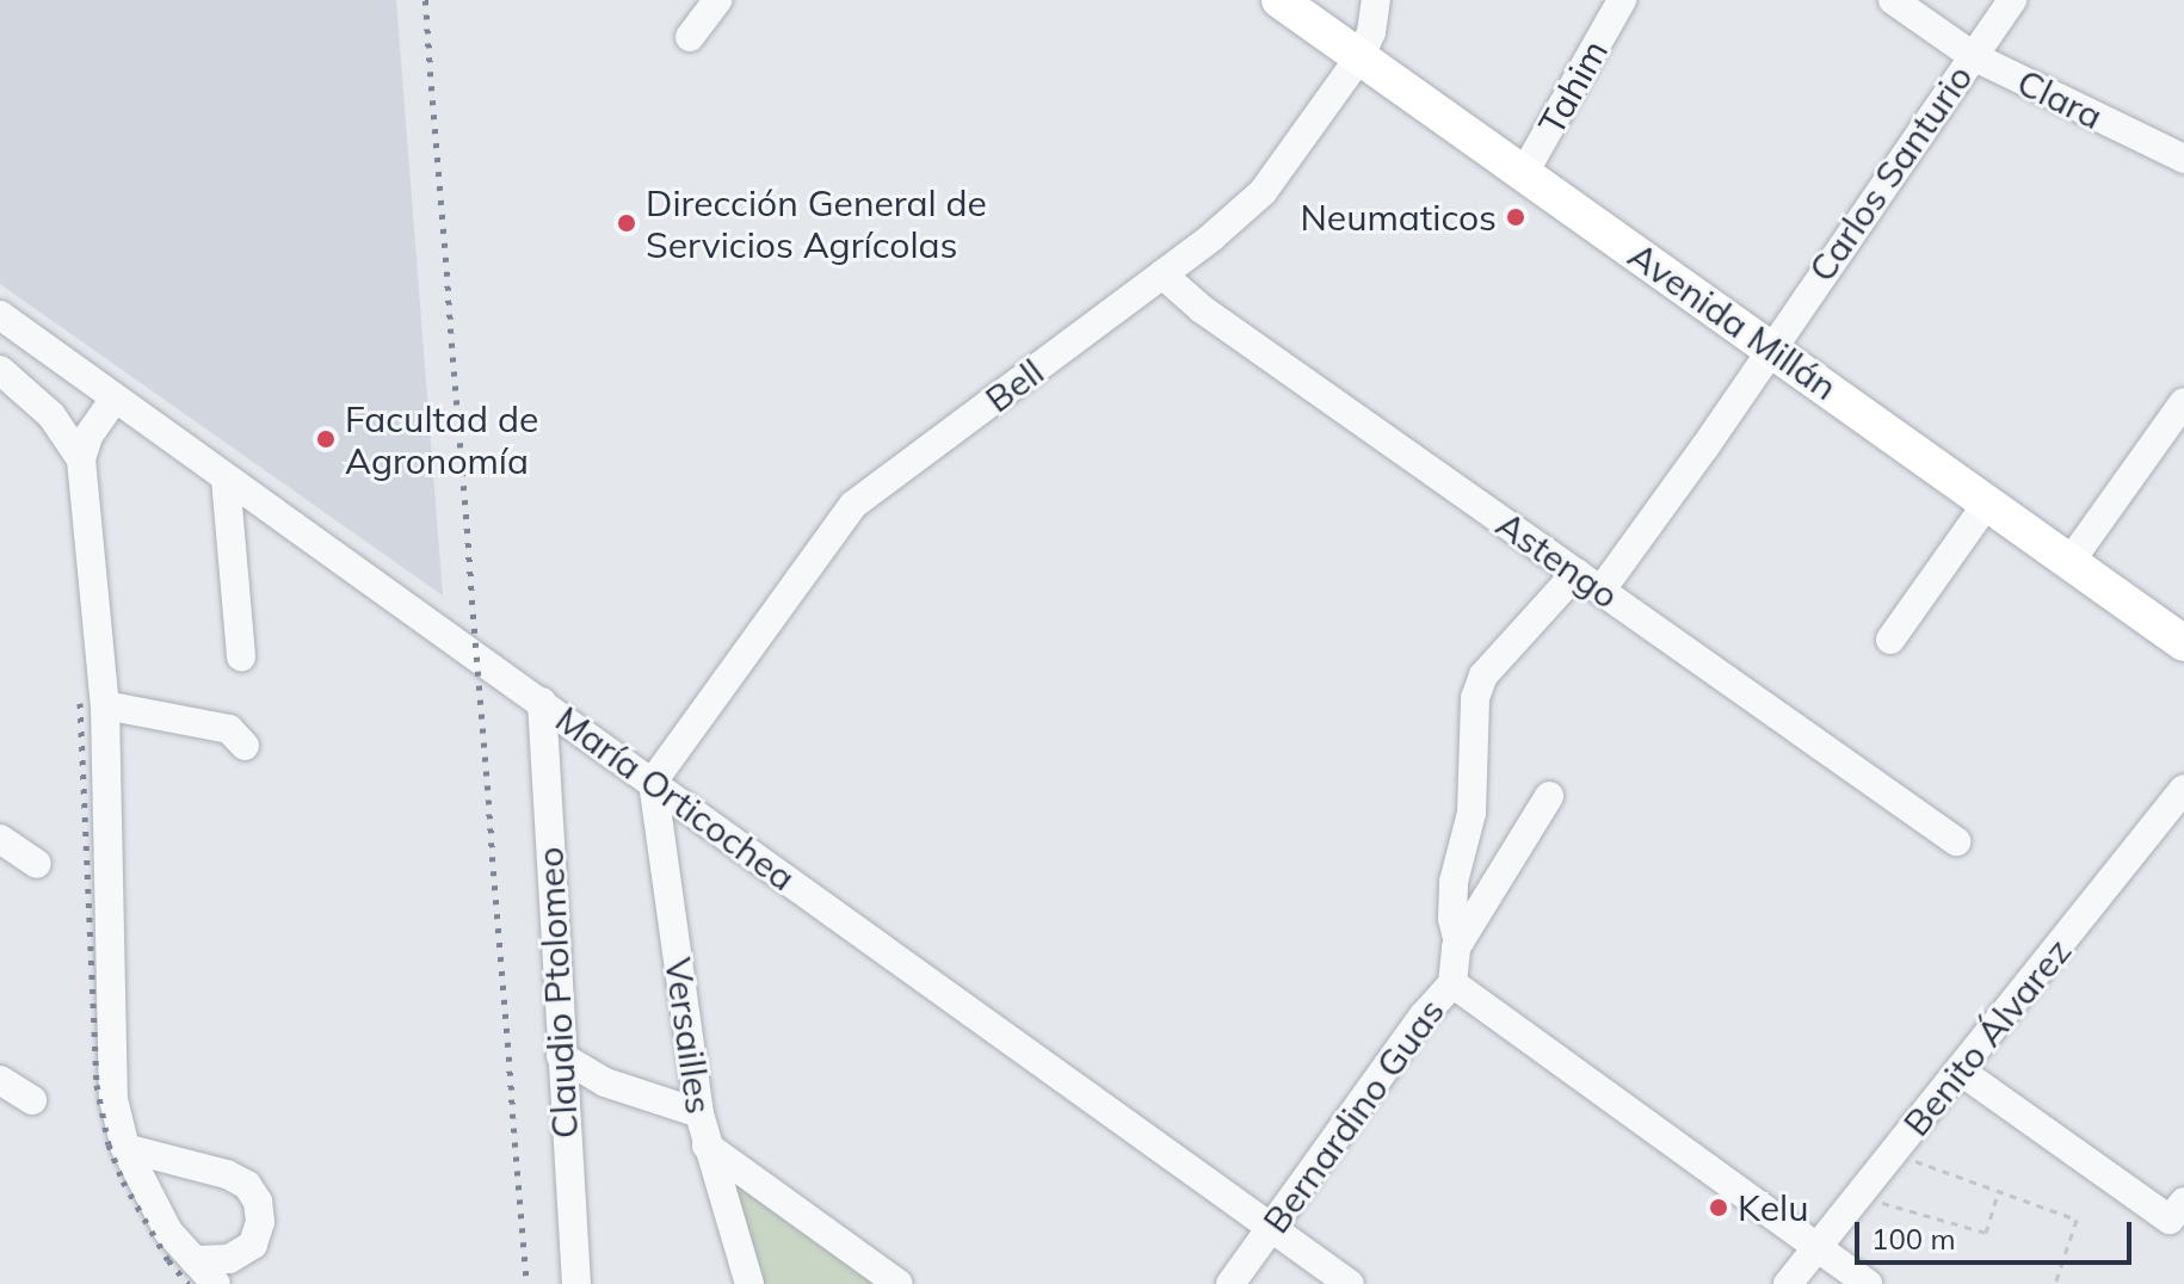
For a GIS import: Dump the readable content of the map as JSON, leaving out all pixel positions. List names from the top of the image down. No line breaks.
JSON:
{"streets":{"main road":["Avenida Millán"],"street":["Tahim","Clara","Carlos Santurio","Bell","Astengo","María Orticochea","Claudio Ptolomeo","Versailles","Benito Álvarez","Bernardino Guas"]},"crossings":[["Tahim","Avenida Millán"],["Clara","Carlos Santurio"],["Carlos Santurio","Avenida Millán"],["Avenida Millán","Bell"],["Bell","Astengo"],["Bell","María Orticochea"],["Bell","Versailles"],["María Orticochea","Claudio Ptolomeo"],["María Orticochea","Versailles"],["María Orticochea","Bernardino Guas"]],"places":["Neumaticos","Dirección General de Servicios Agrícolas","Facultad de Agronomía","Kelu"],"scale_bar":"100 m"}
